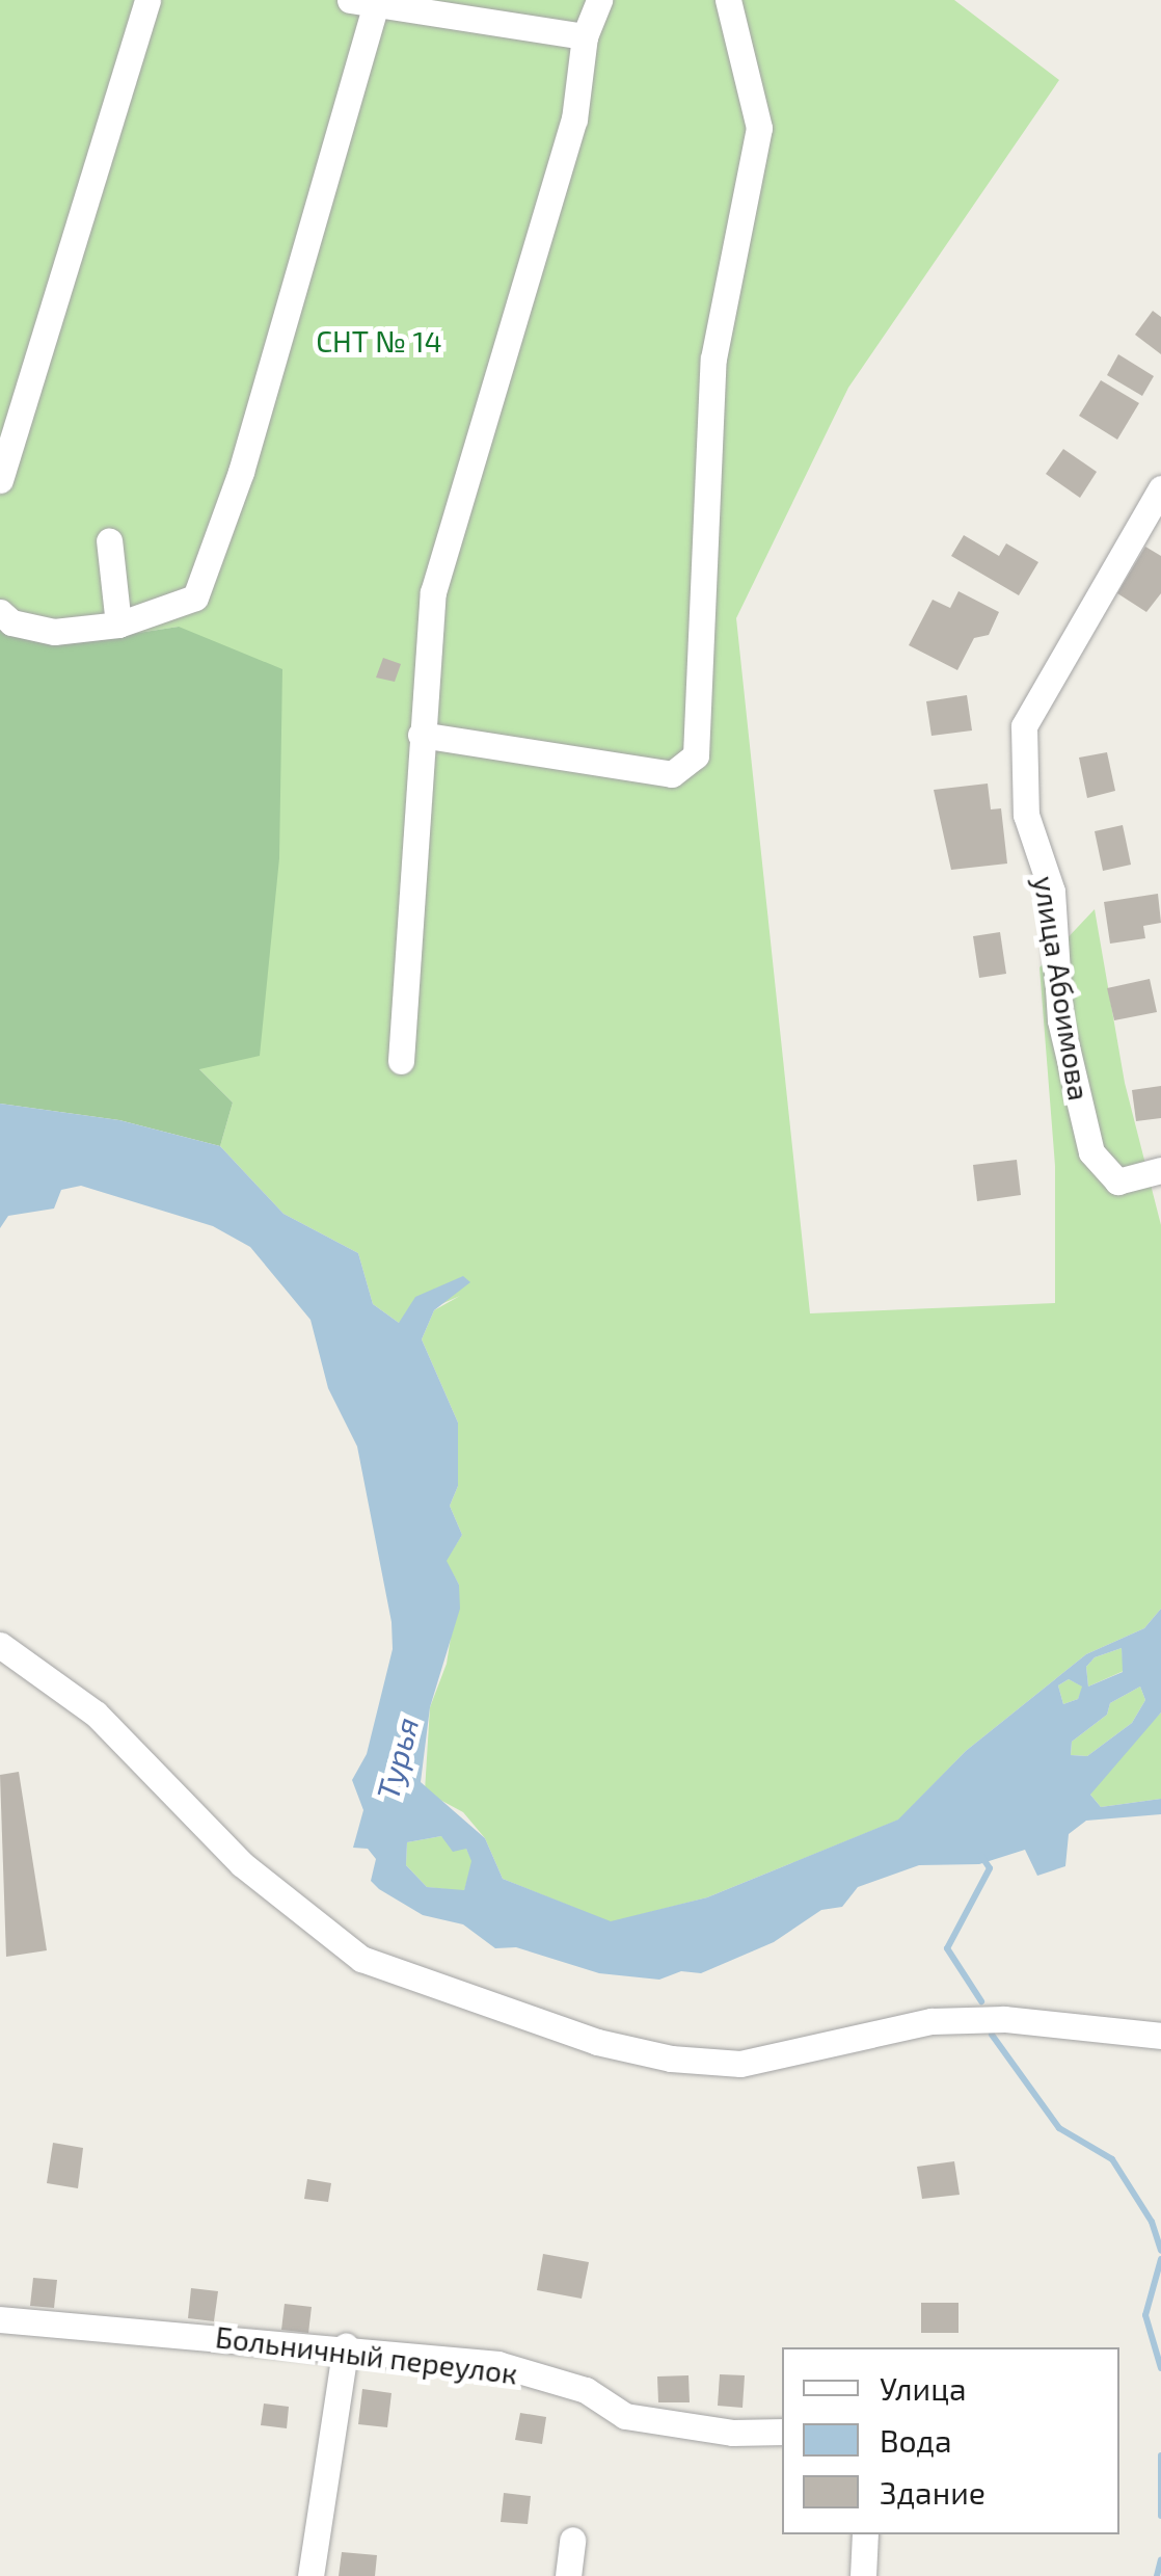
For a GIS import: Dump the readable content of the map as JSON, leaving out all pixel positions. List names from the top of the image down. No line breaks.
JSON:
{"streets":{"street":["улица Абоимова","Больничный переулок"]},"water":["Турья"],"parks":["СНТ № 14"],"legend":["Улица","Вода","Здание"]}
